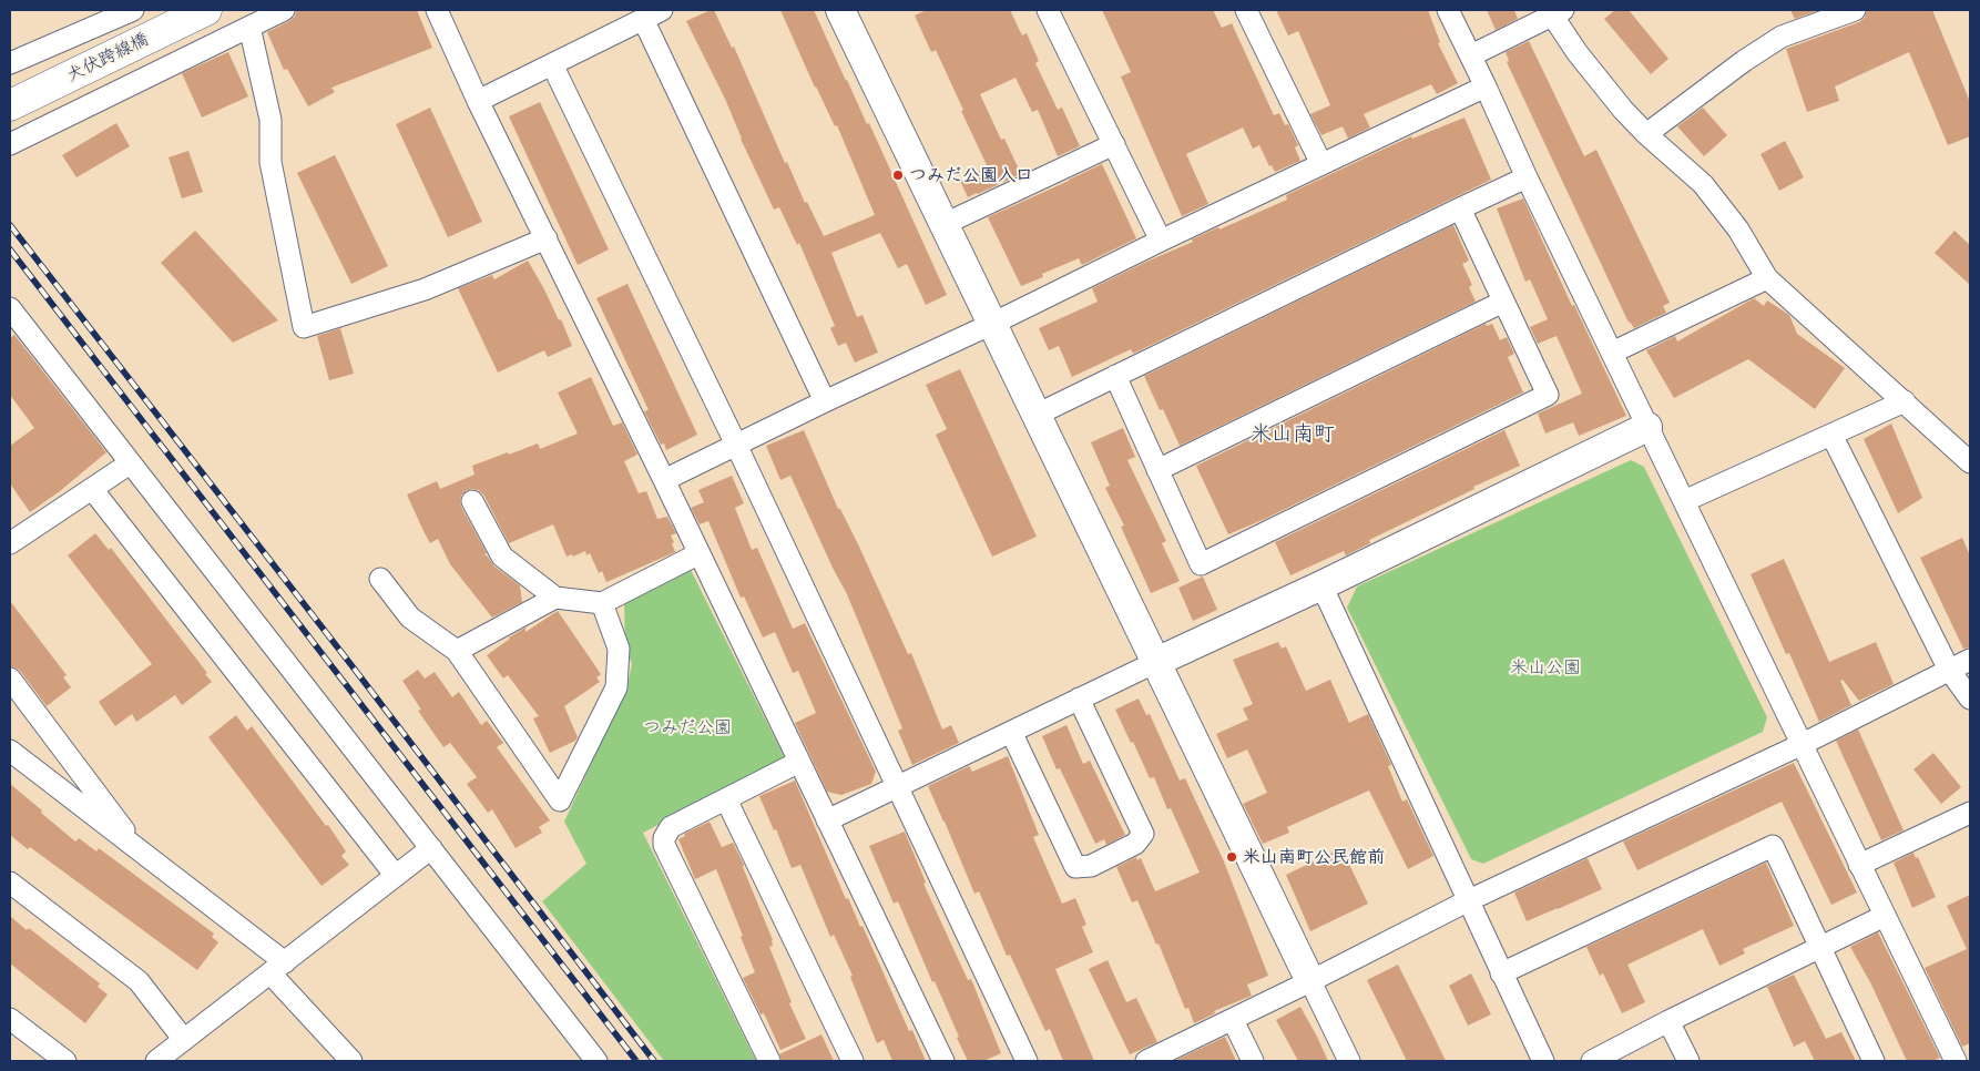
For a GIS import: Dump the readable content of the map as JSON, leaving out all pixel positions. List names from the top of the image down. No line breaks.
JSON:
{"streets":{"main road":["犬伏跨線橋"]},"districts":["米山南町"],"parks":["米山公園","つみだ公園"],"places":["つみだ公園入口","米山南町公民館前"]}
